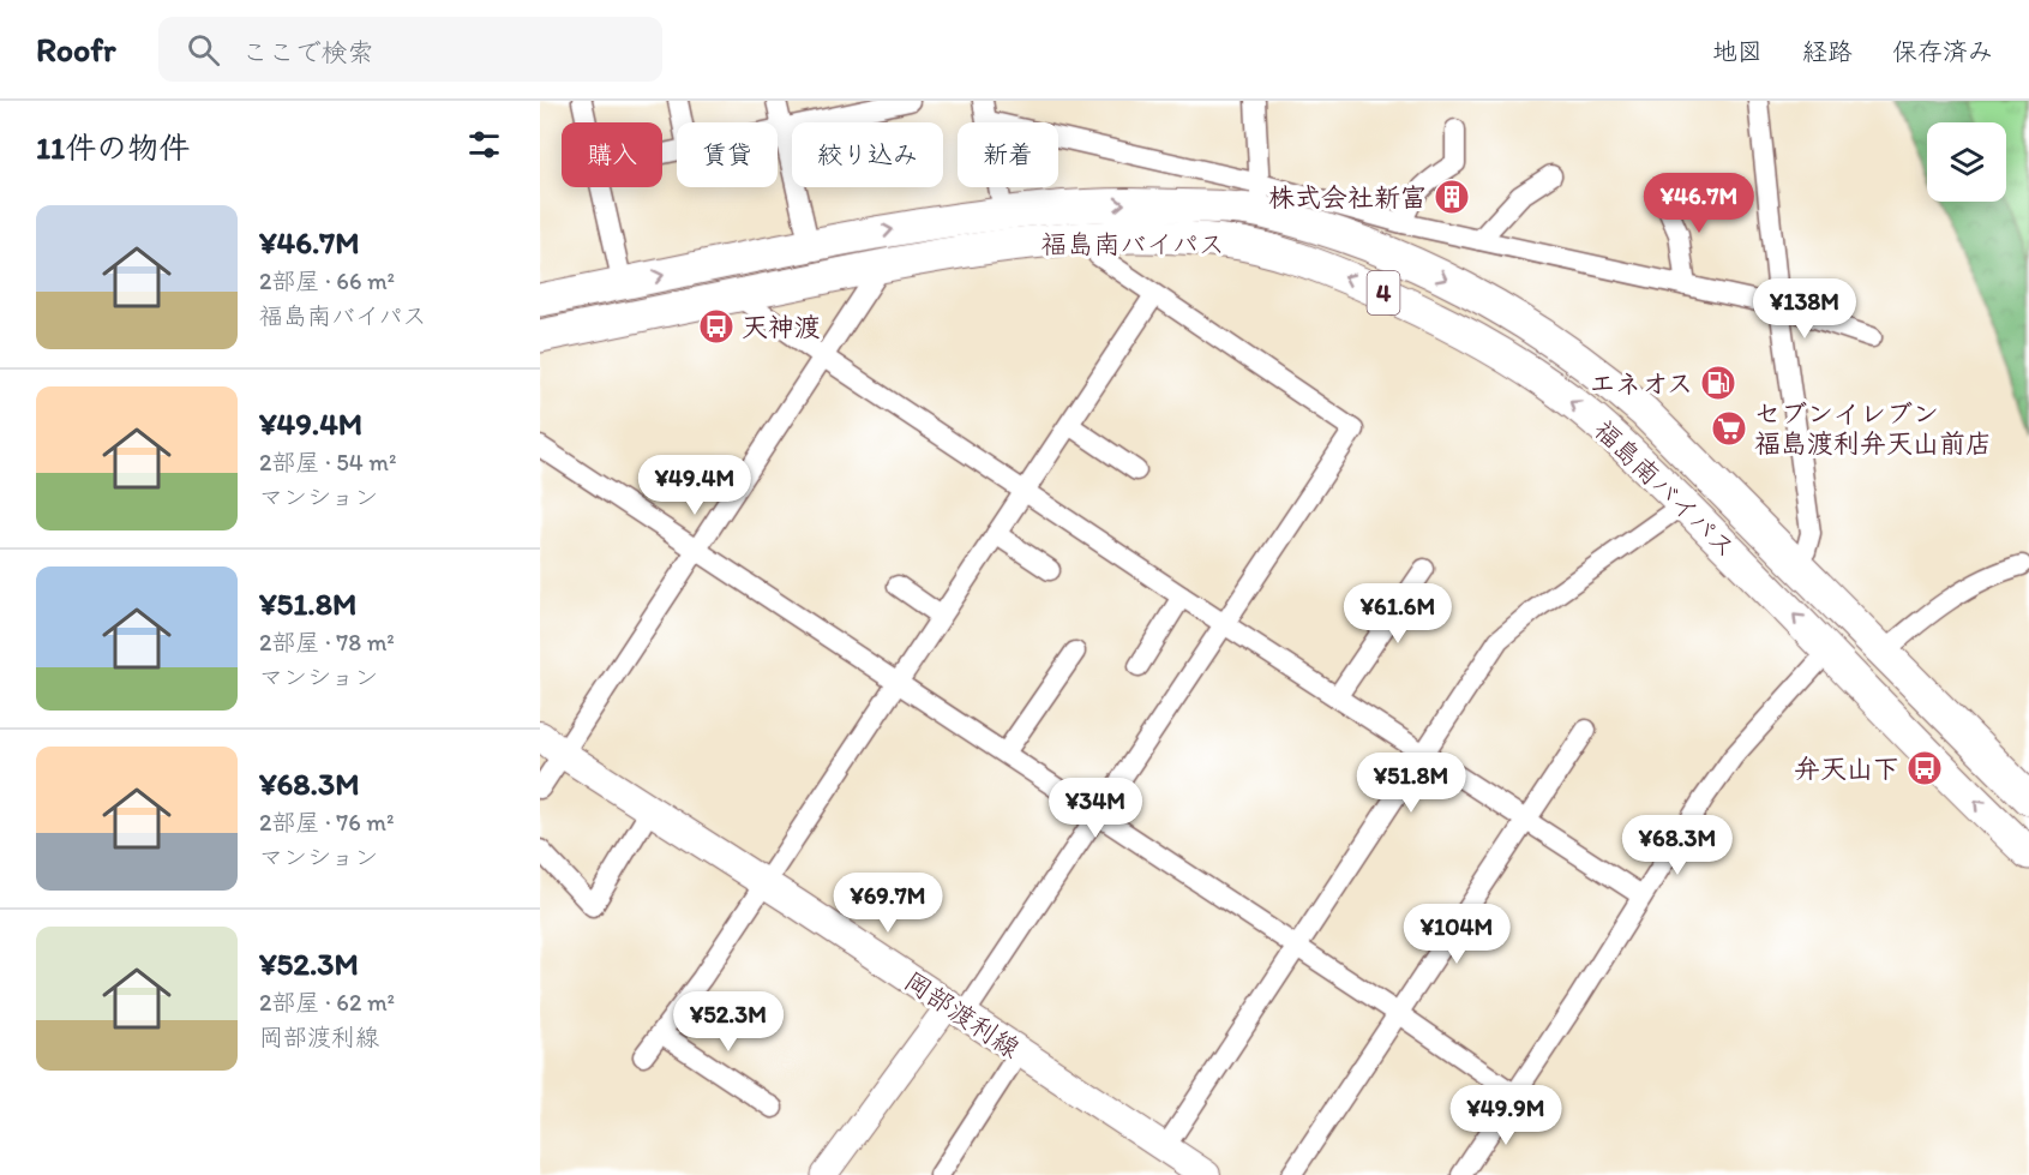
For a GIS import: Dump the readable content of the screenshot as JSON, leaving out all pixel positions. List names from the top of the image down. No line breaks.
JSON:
{"streets":{"highway":["福島南バイパス","4"],"main road":["岡部渡利線"]},"places":{"building":["株式会社新富"],"bus stop":["天神渡","弁天山下"],"fuel station":["エネオス"],"supermarket":["セブンイレブン 福島渡利弁天山前店"]},"page":{"header":"Roofr","search":"ここで検索","nav":["地図","経路","保存済み"],"heading":"11件の物件","chip":["購入","賃貸","絞り込み","新着"],"price":["¥46.7M","¥138M","¥49.4M","¥61.6M","¥51.8M","¥34M","¥68.3M","¥69.7M","¥104M","¥52.3M","¥49.9M"],"list":[{"name":"¥46.7M","note":"2部屋 · 66 m² · 福島南バイパス"},{"name":"¥49.4M","note":"2部屋 · 54 m² · マンション"},{"name":"¥51.8M","note":"2部屋 · 78 m² · マンション"},{"name":"¥68.3M","note":"2部屋 · 76 m² · マンション"},{"name":"¥52.3M","note":"2部屋 · 62 m² · 岡部渡利線"}]}}
